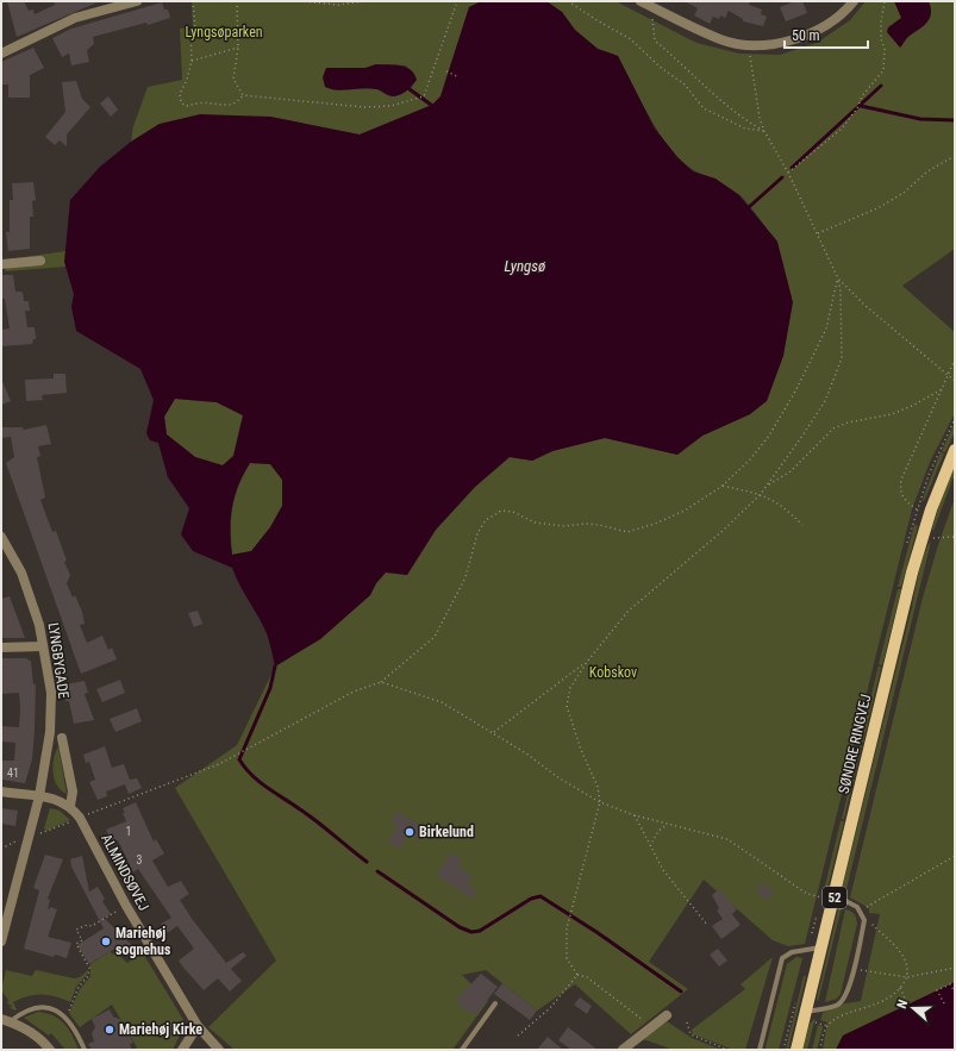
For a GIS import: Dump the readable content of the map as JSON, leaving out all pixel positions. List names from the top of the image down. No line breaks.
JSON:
{"streets":{"main road":["SØNDRE RINGVEJ","52"],"street":["LYNGBYGADE","ALMINDSØVEJ"]},"crossings":[["LYNGBYGADE","ALMINDSØVEJ"]],"water":["Lyngsø"],"parks":["Lyngsøparken","Kobskov"],"places":["Birkelund","Mariehøj sognehus","Mariehøj Kirke"],"house_numbers":["41","1","3"],"scale_bar":"50 m","north":"left"}
